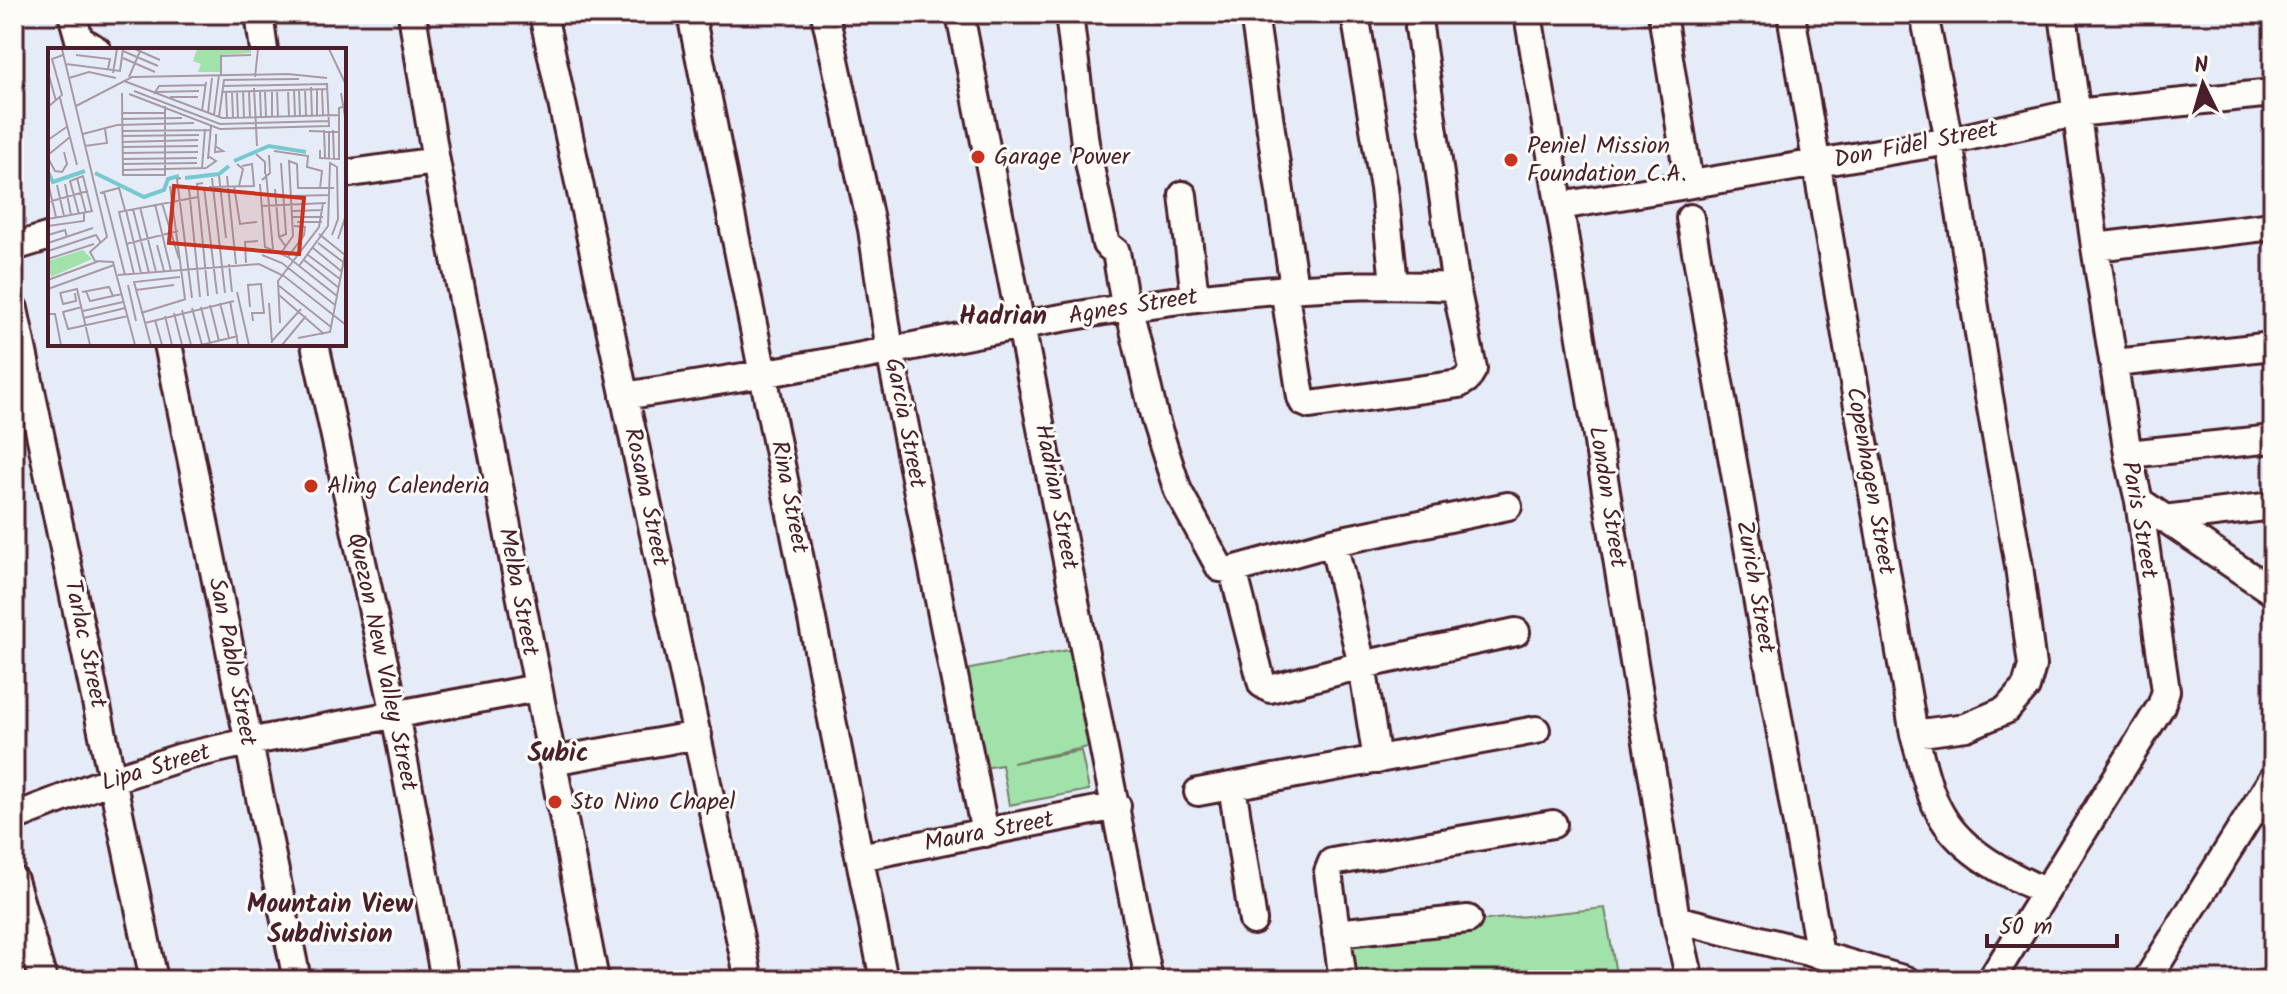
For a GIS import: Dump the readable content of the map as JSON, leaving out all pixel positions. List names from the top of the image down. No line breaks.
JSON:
{"streets":{"street":["Don Fidel Street","Agnes Street","Garcia Street","Copenhagen Street","Rosana Street","Rina Street","Hadrian Street","London Street","Paris Street","Zurich Street","Melba Street","Tarlac Street","San Pablo Street","Quezon New Valley Street","Lipa Street","Maura Street"]},"crossings":[["Don Fidel Street","Copenhagen Street"],["Don Fidel Street","London Street"],["Don Fidel Street","Paris Street"],["Agnes Street","Garcia Street"],["Agnes Street","Rosana Street"],["Agnes Street","Rina Street"],["Agnes Street","Hadrian Street"],["Garcia Street","Maura Street"],["Copenhagen Street","Paris Street"],["Rina Street","Maura Street"],["Hadrian Street","Maura Street"],["Melba Street","Lipa Street"],["Tarlac Street","Lipa Street"],["San Pablo Street","Lipa Street"],["Quezon New Valley Street","Lipa Street"]],"districts":["Hadrian","Subic","Mountain View Subdivision"],"places":["Garage Power","Peniel Mission Foundation C.A.","Aling Calenderia","Sto Nino Chapel"],"scale_bar":"50 m","north":"top"}
